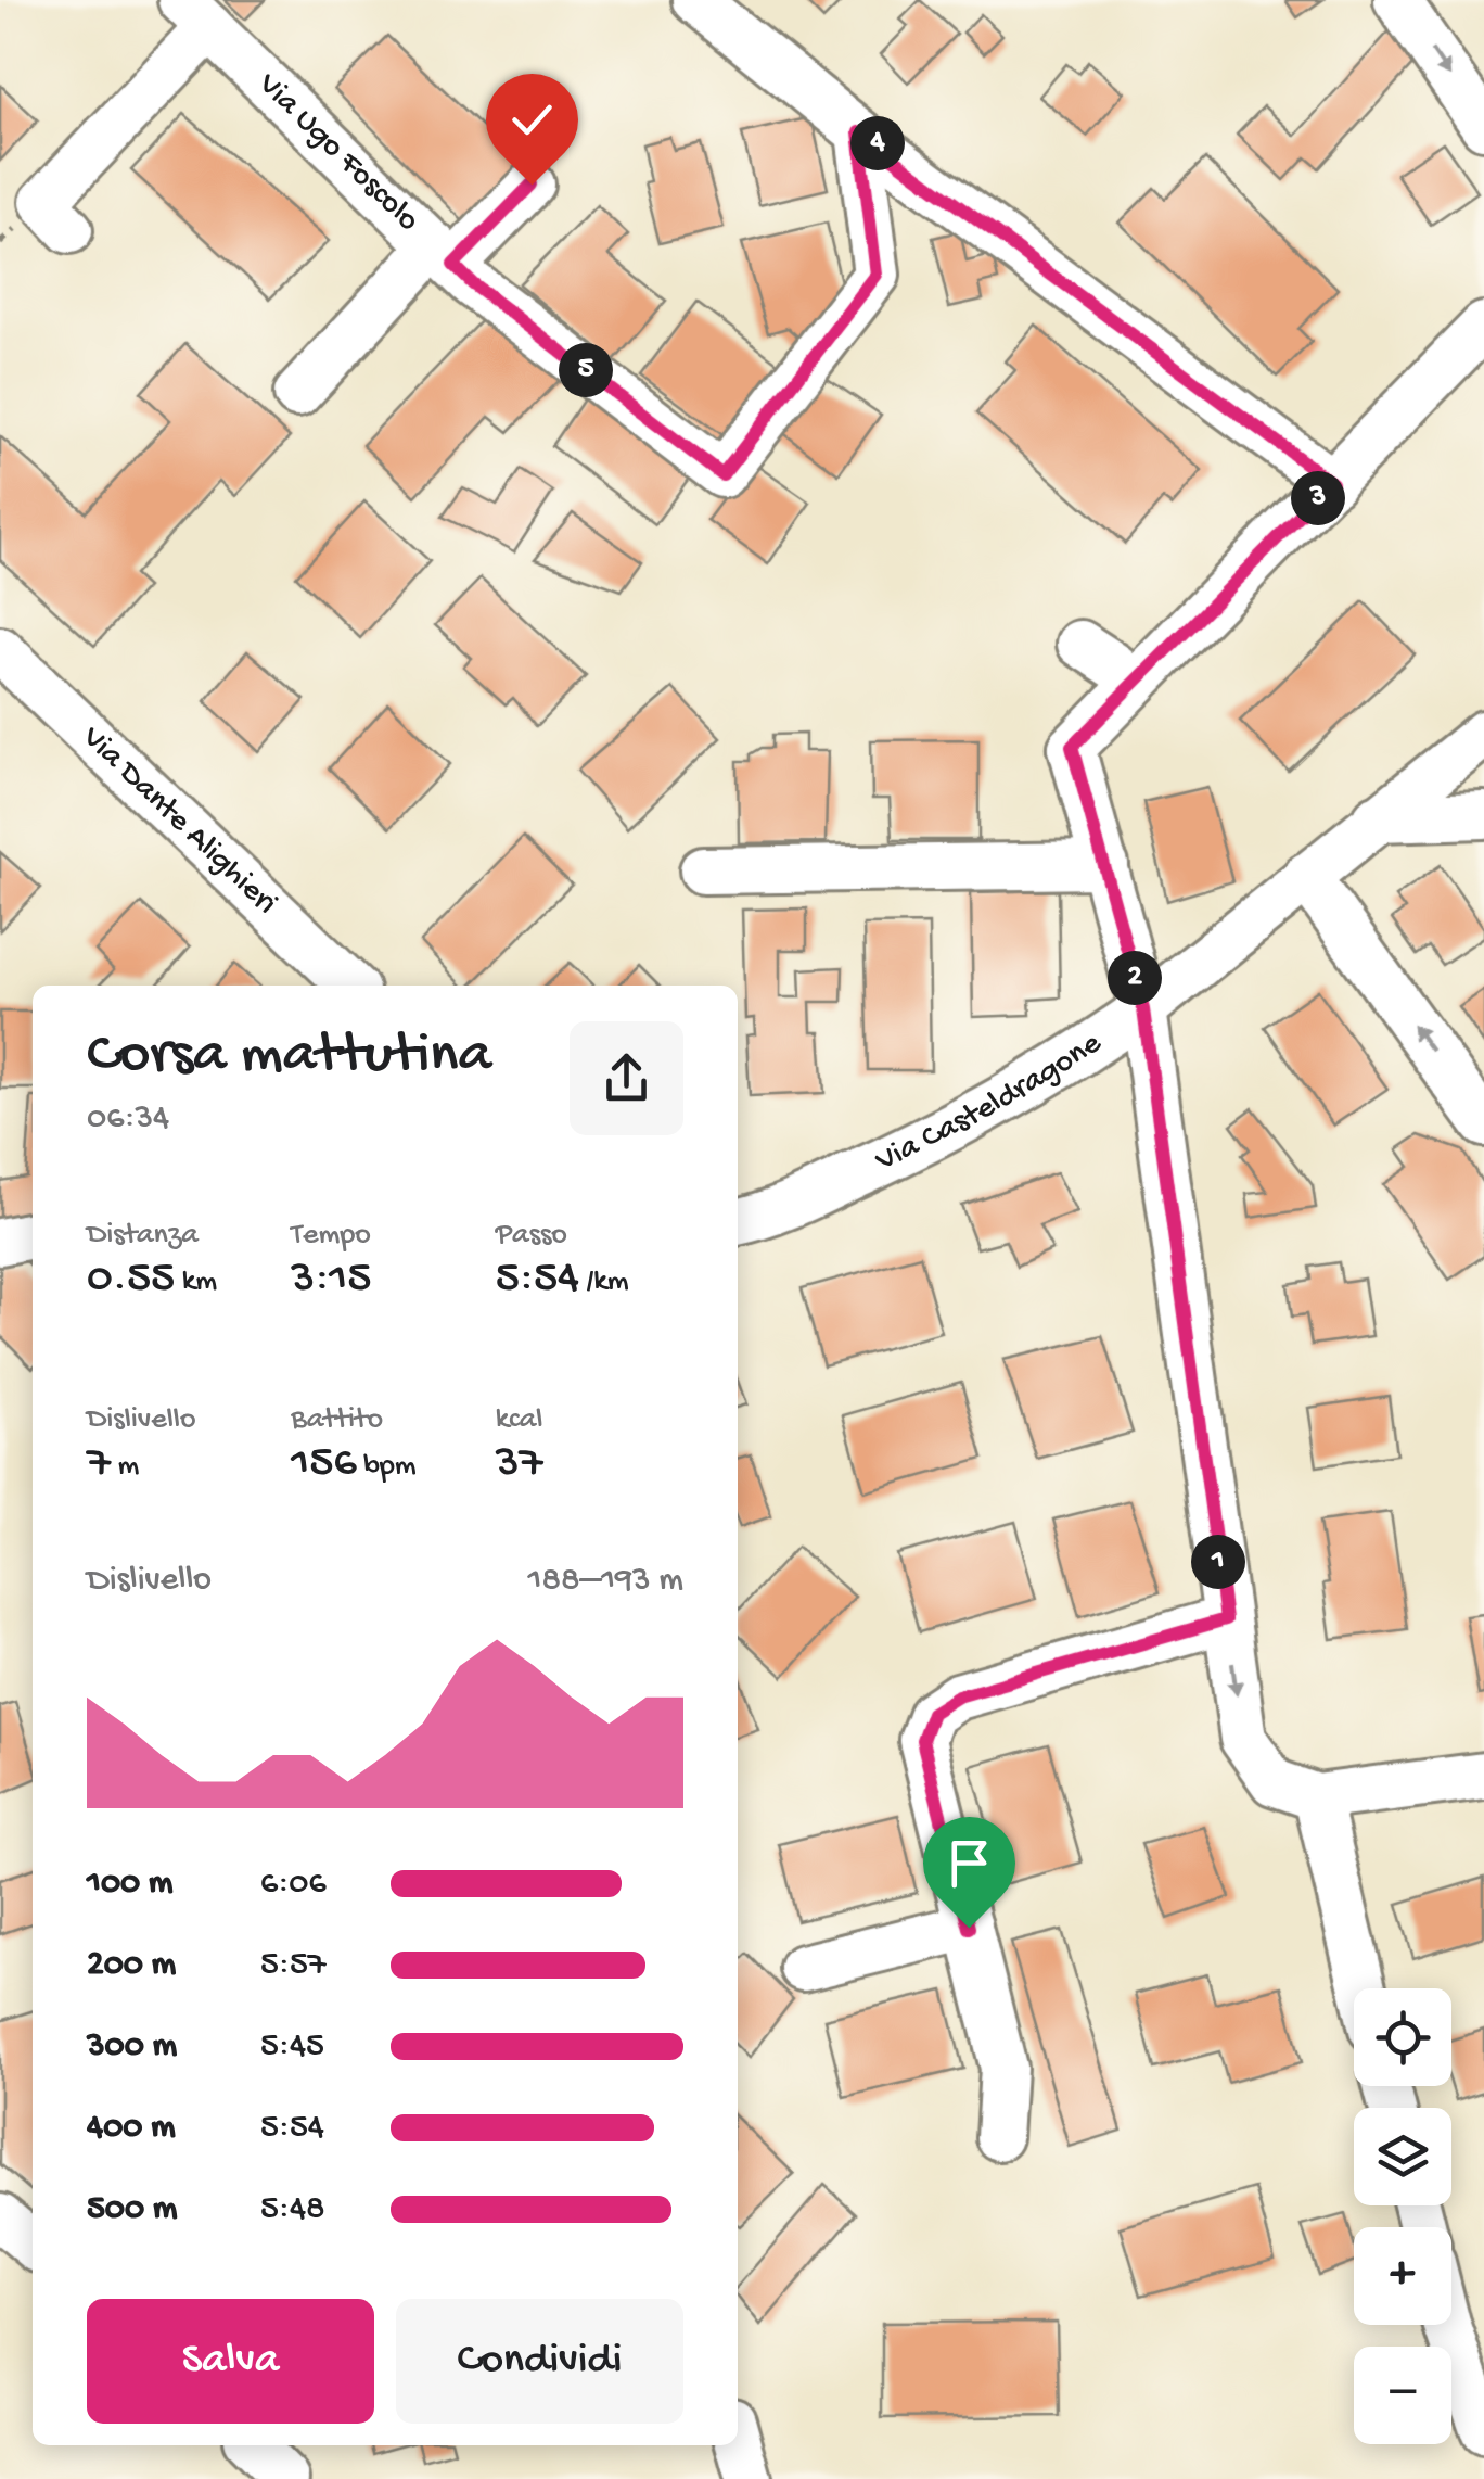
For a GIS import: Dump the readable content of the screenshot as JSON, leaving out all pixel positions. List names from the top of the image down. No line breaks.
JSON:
{"streets":{"street":["Via Ugo Foscolo","Via Dante Alighieri","Via Casteldragone"]},"page":{"pins":["4","5","3","2","1"],"heading":["Corsa mattutina","06:34"],"stats":[["Distanza","0.55 km"],["Tempo","3:15"],["Passo","5:54 /km"],["Dislivello","7 m"],["Battito","156 bpm"],["kcal","37"]],"chart":["Dislivello","188–193 m"],"list":[{"name":"100 m","note":"6:06"},{"name":"200 m","note":"5:57"},{"name":"300 m","note":"5:45"},{"name":"400 m","note":"5:54"},{"name":"500 m","note":"5:48"}],"map_buttons":["+","−"],"buttons":["Salva","Condividi"]}}
